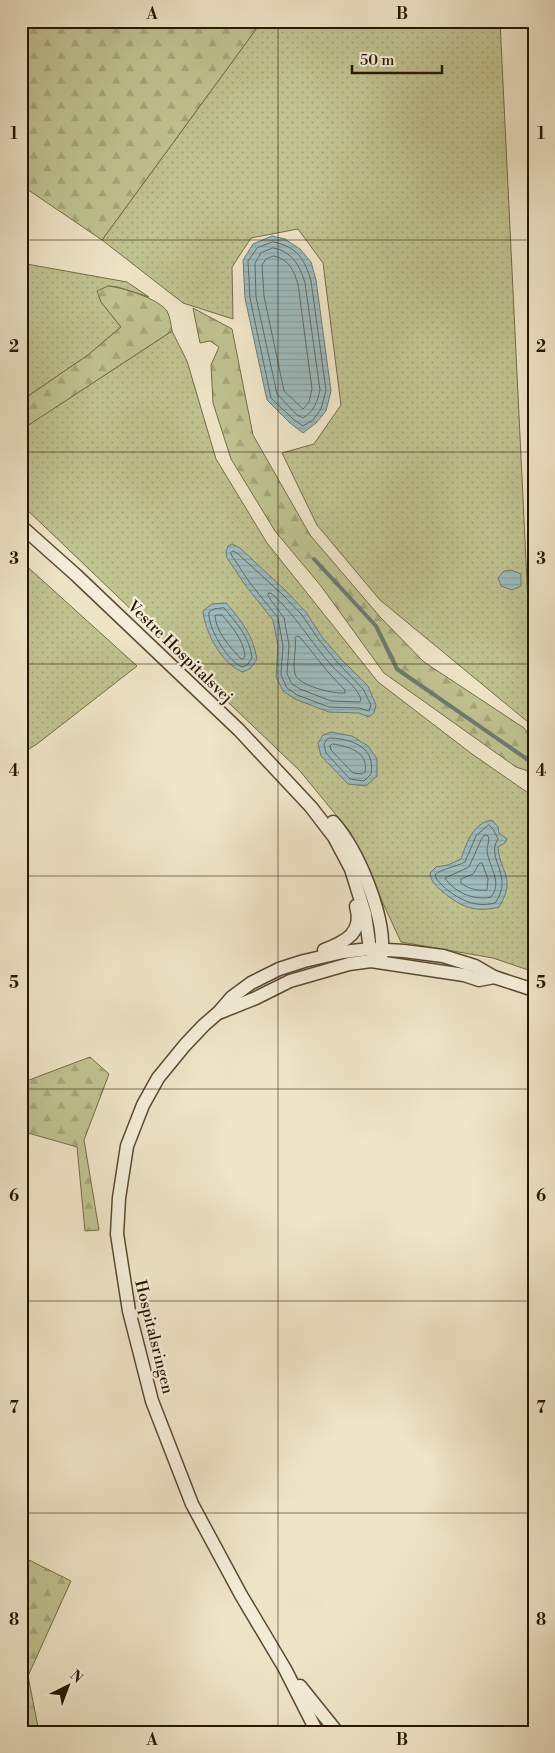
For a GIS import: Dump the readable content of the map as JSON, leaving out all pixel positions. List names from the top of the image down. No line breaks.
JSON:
{"streets":{"street":["Vestre Hospitalsvej","Hospitalsringen"]},"crossings":[["Vestre Hospitalsvej","Hospitalsringen"]],"scale_bar":"50 m","north":"top right","grid":{"columns":["A","B"],"rows":["1","2","3","4","5","6","7","8"]}}
